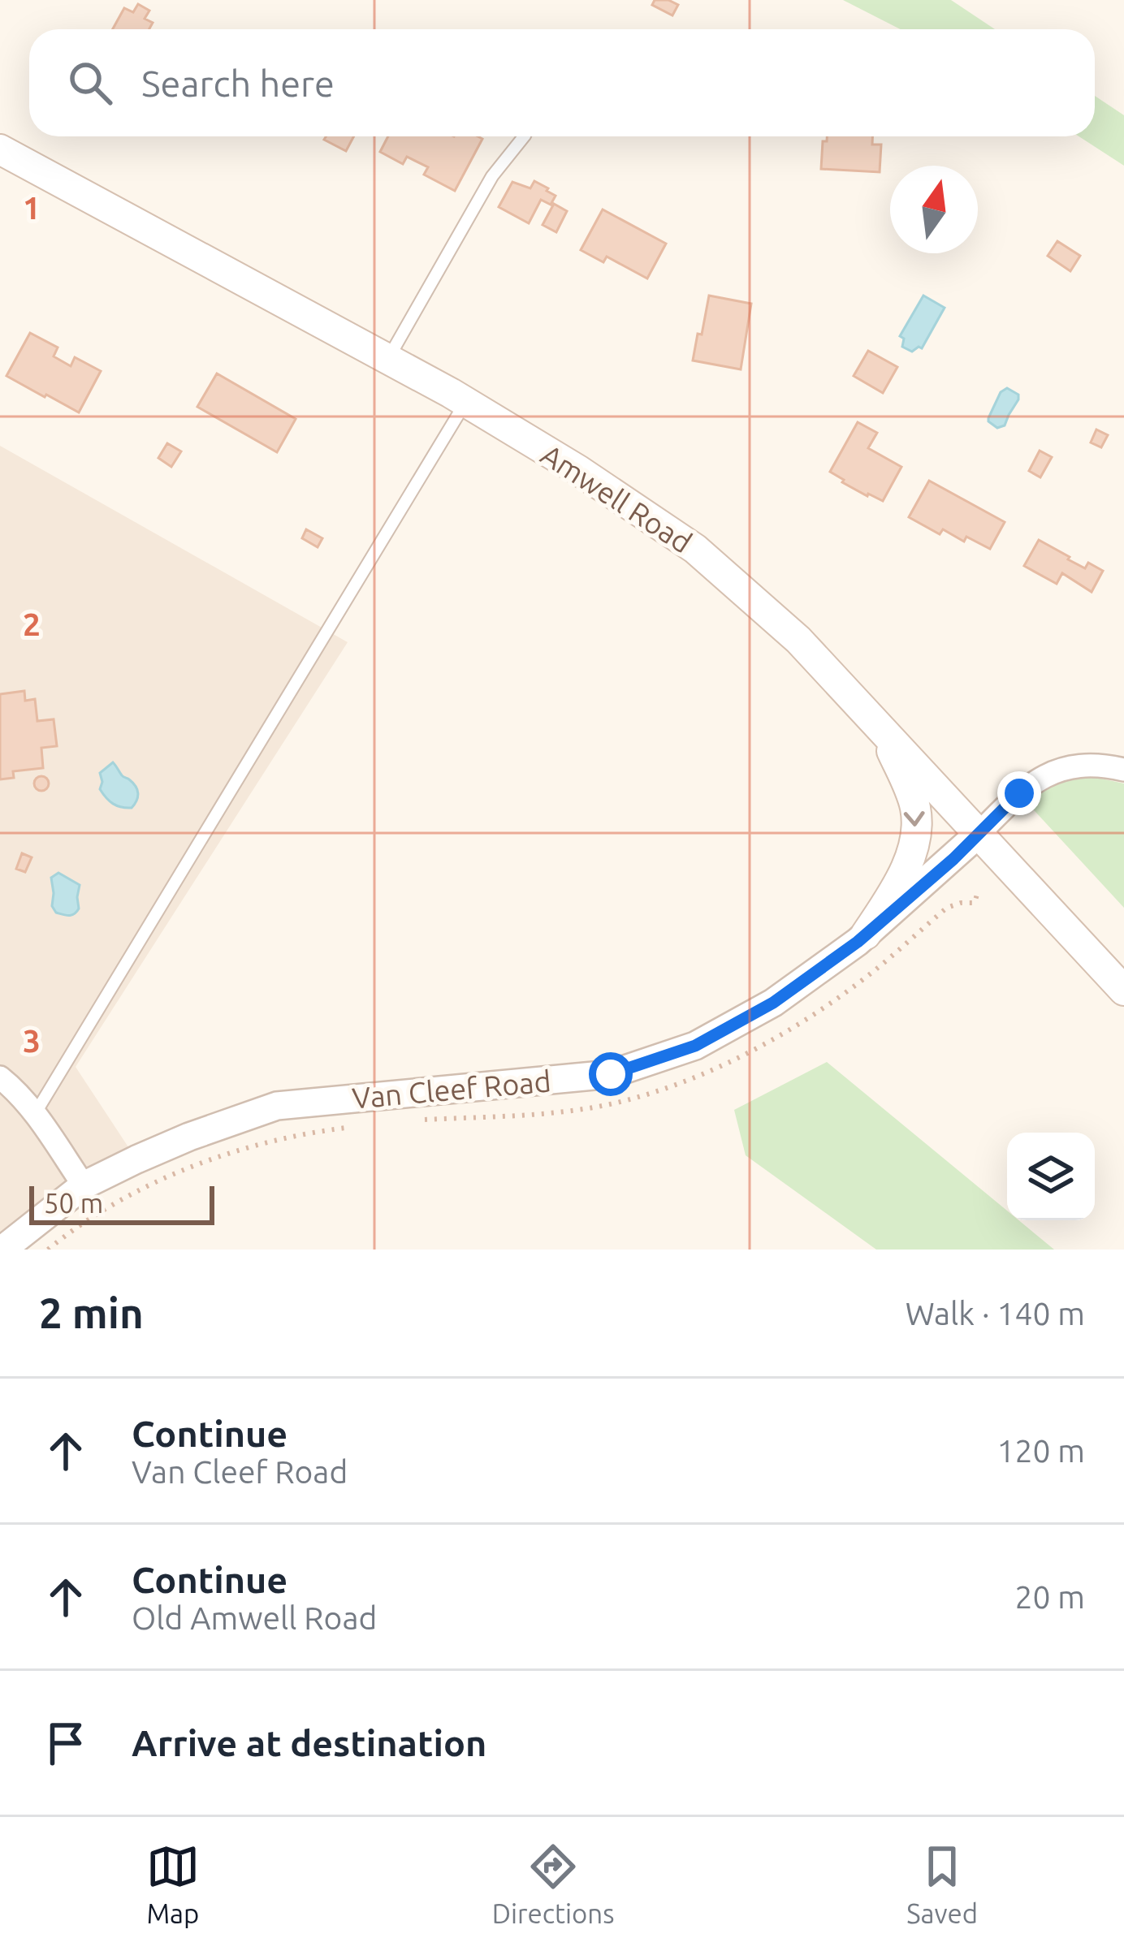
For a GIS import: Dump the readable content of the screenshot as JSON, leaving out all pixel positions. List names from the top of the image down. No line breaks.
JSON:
{"streets":{"main road":["Amwell Road"],"street":["Van Cleef Road"]},"crossings":[["Amwell Road","Van Cleef Road"]],"scale_bar":"50 m","north":"top","page":{"search":"Search here","scale":"50 m","heading":["2 min","Walk · 140 m"],"list":[["Continue","Van Cleef Road","120 m"],["Continue","Old Amwell Road","20 m"],"Arrive at destination"],"nav":["Map","Directions","Saved"]},"grid":{"rows":["1","2","3"]}}
